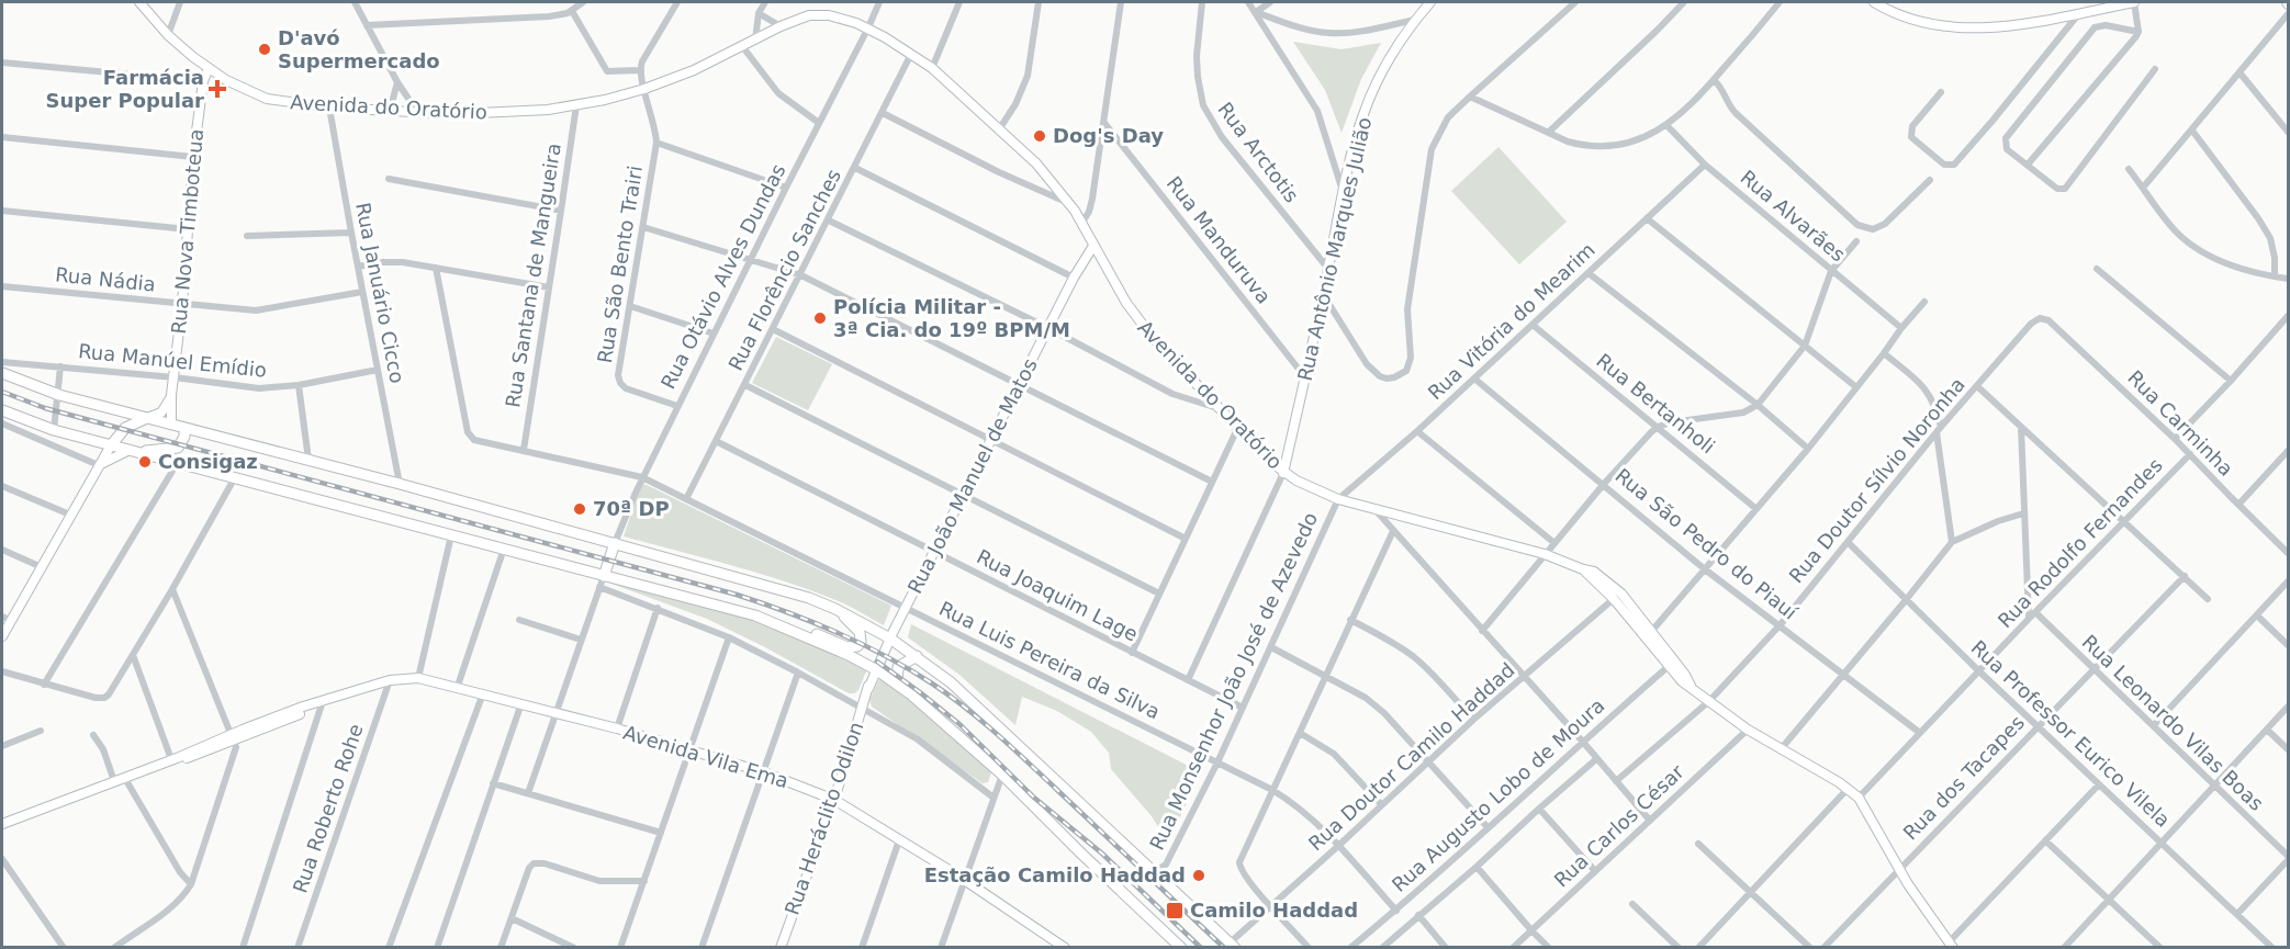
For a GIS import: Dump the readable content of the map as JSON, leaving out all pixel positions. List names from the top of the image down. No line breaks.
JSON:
{"streets":{"main road":["Avenida do Oratório","Rua Nova Timboteua","Rua Antônio Marques Julião","Rua João Manuel de Matos","Avenida Vila Ema","Rua Heráclito Odilon"],"street":["Rua Arctotis","Rua Alvarães","Rua Manduruva","Rua São Bento Trairi","Rua Florêncio Sanches","Rua Santana de Mangueira","Rua Otávio Alves Dundas","Rua Nádia","Rua Januário Cicco","Rua Vitória do Mearim","Rua Manúel Emídio","Rua Bertanholi","Rua Carminha","Rua Doutor Sílvio Noronha","Rua Rodolfo Fernandes","Rua São Pedro do Piauí","Rua Joaquim Lage","Rua Luis Pereira da Silva","Rua Monsenhor João José de Azevedo","Rua Leonardo Vilas Boas","Rua Professor Eurico Vilela","Rua Doutor Camilo Haddad","Rua dos Tacapes","Rua Augusto Lobo de Moura","Rua Roberto Rohe","Rua Carlos César"]},"crossings":[["Avenida do Oratório","Rua Nova Timboteua"],["Avenida do Oratório","Rua Antônio Marques Julião"],["Avenida do Oratório","Rua São Bento Trairi"],["Avenida do Oratório","Rua Florêncio Sanches"],["Avenida do Oratório","Rua Santana de Mangueira"],["Avenida do Oratório","Rua Otávio Alves Dundas"],["Avenida do Oratório","Rua Januário Cicco"],["Avenida do Oratório","Rua Vitória do Mearim"],["Avenida do Oratório","Rua João Manuel de Matos"],["Avenida do Oratório","Rua Doutor Sílvio Noronha"],["Avenida do Oratório","Rua Rodolfo Fernandes"],["Avenida do Oratório","Rua Monsenhor João José de Azevedo"],["Avenida do Oratório","Rua Doutor Camilo Haddad"],["Avenida do Oratório","Rua dos Tacapes"],["Avenida do Oratório","Rua Augusto Lobo de Moura"],["Avenida do Oratório","Rua Carlos César"],["Rua Arctotis","Rua Antônio Marques Julião"],["Rua Alvarães","Rua Vitória do Mearim"],["Rua Nova Timboteua","Rua Nádia"],["Rua Nova Timboteua","Rua Manúel Emídio"],["Rua Manduruva","Rua Antônio Marques Julião"],["Rua São Bento Trairi","Rua Otávio Alves Dundas"],["Rua Florêncio Sanches","Rua Joaquim Lage"],["Rua Florêncio Sanches","Rua Luis Pereira da Silva"],["Rua Santana de Mangueira","Rua Luis Pereira da Silva"],["Rua Otávio Alves Dundas","Rua Luis Pereira da Silva"],["Rua Nádia","Rua Januário Cicco"],["Rua Januário Cicco","Rua Manúel Emídio"],["Rua Vitória do Mearim","Rua Bertanholi"],["Rua Vitória do Mearim","Rua São Pedro do Piauí"],["Rua Vitória do Mearim","Rua Monsenhor João José de Azevedo"],["Rua Carminha","Rua Doutor Sílvio Noronha"],["Rua Carminha","Rua Rodolfo Fernandes"],["Rua João Manuel de Matos","Rua Joaquim Lage"],["Rua João Manuel de Matos","Rua Luis Pereira da Silva"],["Rua João Manuel de Matos","Rua Heráclito Odilon"],["Rua Doutor Sílvio Noronha","Rua São Pedro do Piauí"],["Rua Doutor Sílvio Noronha","Rua Professor Eurico Vilela"],["Rua Rodolfo Fernandes","Rua São Pedro do Piauí"],["Rua Rodolfo Fernandes","Rua Leonardo Vilas Boas"],["Rua Rodolfo Fernandes","Rua Professor Eurico Vilela"],["Rua Joaquim Lage","Rua Monsenhor João José de Azevedo"],["Rua Luis Pereira da Silva","Rua Monsenhor João José de Azevedo"],["Rua Luis Pereira da Silva","Rua Doutor Camilo Haddad"],["Rua Luis Pereira da Silva","Rua Augusto Lobo de Moura"],["Rua Leonardo Vilas Boas","Rua dos Tacapes"],["Rua Professor Eurico Vilela","Rua dos Tacapes"],["Avenida Vila Ema","Rua Roberto Rohe"],["Avenida Vila Ema","Rua Heráclito Odilon"]],"places":{"other":["D'avó Supermercado","Dog's Day","Polícia Militar - 3ª Cia. do 19º BPM/M","Consigaz","70ª DP","Estação Camilo Haddad"],"health":["Farmácia Super Popular"],"transit":["Camilo Haddad"]}}
